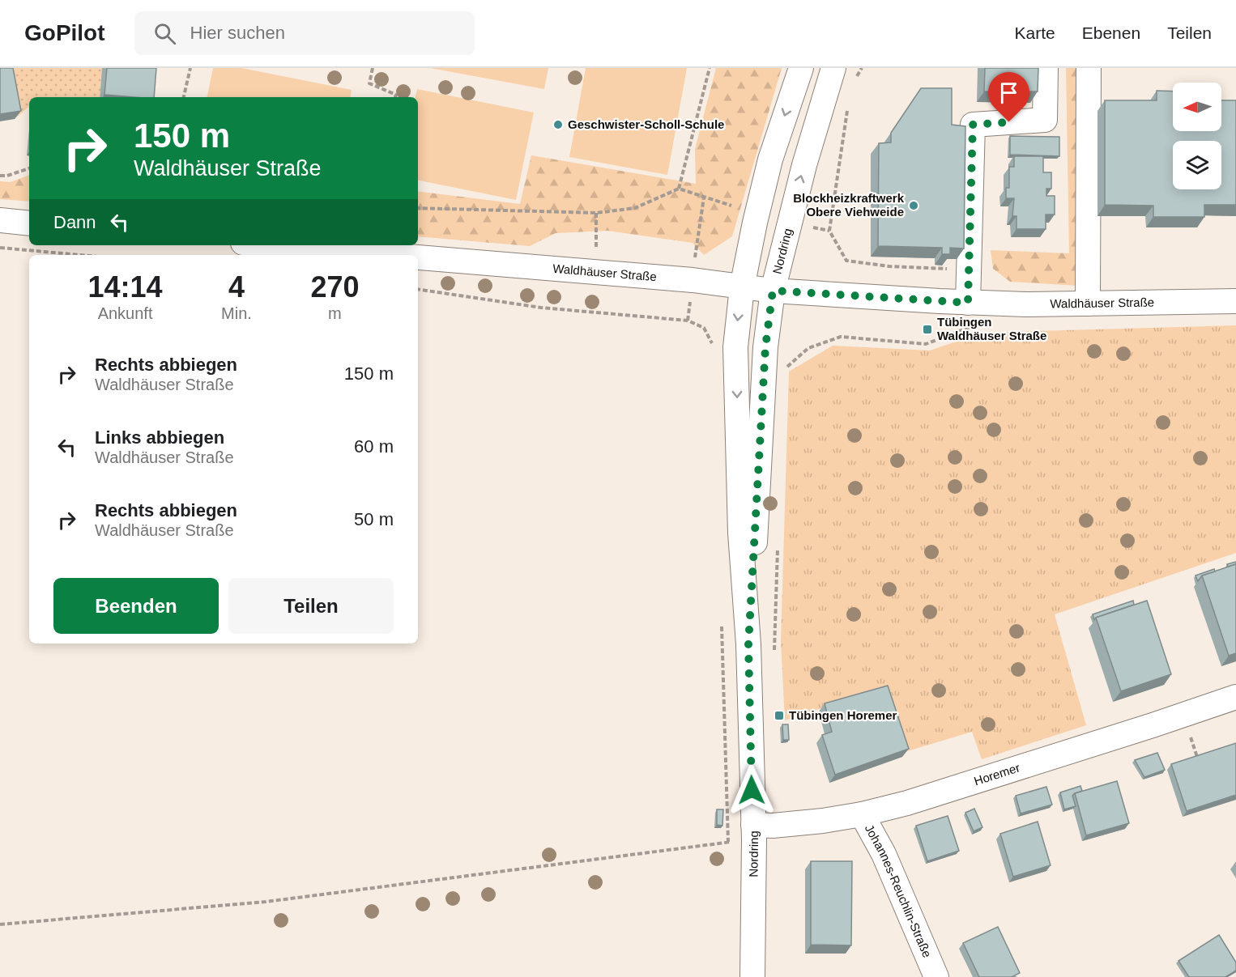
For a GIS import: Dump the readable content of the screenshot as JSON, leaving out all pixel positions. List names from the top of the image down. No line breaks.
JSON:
{"streets":{"street":["Nordring","Waldhäuser Straße","Horemer","Johannes-Reuchlin-Straße"]},"crossings":[["Nordring","Waldhäuser Straße"],["Nordring","Horemer"],["Horemer","Johannes-Reuchlin-Straße"]],"places":{"other":["Geschwister-Scholl-Schule","Blockheizkraftwerk Obere Viehweide"],"transit":["Tübingen Waldhäuser Straße","Tübingen Horemer"]},"north":"left","page":{"header":"GoPilot","search":"Hier suchen","nav":["Karte","Ebenen","Teilen"],"turn":["150 m","Waldhäuser Straße"],"then":"Dann","eta":["14:14","Ankunft","4","Min.","270","m"],"list":[{"name":"Rechts abbiegen","note":"Waldhäuser Straße","value":"150 m"},{"name":"Links abbiegen","note":"Waldhäuser Straße","value":"60 m"},{"name":"Rechts abbiegen","note":"Waldhäuser Straße","value":"50 m"}],"buttons":["Beenden","Teilen"]}}
